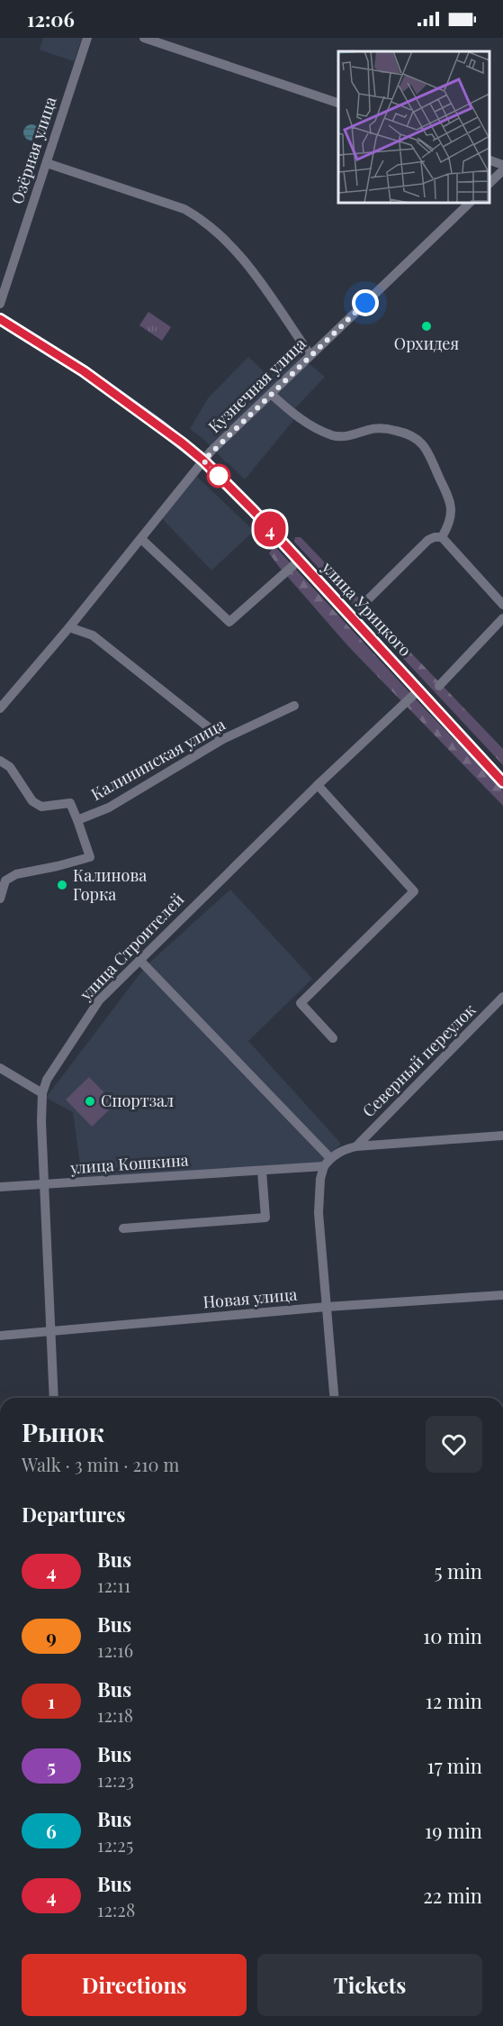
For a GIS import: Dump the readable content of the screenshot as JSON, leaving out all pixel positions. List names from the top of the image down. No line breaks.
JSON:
{"streets":{"main road":["улица Урицкого"],"street":["Озёрная улица","Кузнечная улица","Калининская улица","улица Строителей","Северный переулок","улица Кошкина","Новая улица"]},"crossings":[["Кузнечная улица","улица Урицкого"],["улица Урицкого","улица Строителей"],["улица Строителей","улица Кошкина"],["улица Строителей","Новая улица"],["Северный переулок","улица Кошкина"]],"places":["Орхидея","Калинова Горка","Спортзал"],"lines":["bus line 4"],"page":{"status":"12:06","on_map":"4","heading":[["Рынок","Walk · 3 min · 210 m"],"Departures"],"list":[{"mark":"4","name":"Bus","note":"12:11","value":"5 min"},{"mark":"9","name":"Bus","note":"12:16","value":"10 min"},{"mark":"1","name":"Bus","note":"12:18","value":"12 min"},{"mark":"5","name":"Bus","note":"12:23","value":"17 min"},{"mark":"6","name":"Bus","note":"12:25","value":"19 min"},{"mark":"4","name":"Bus","note":"12:28","value":"22 min"}],"buttons":["Directions","Tickets"]}}
